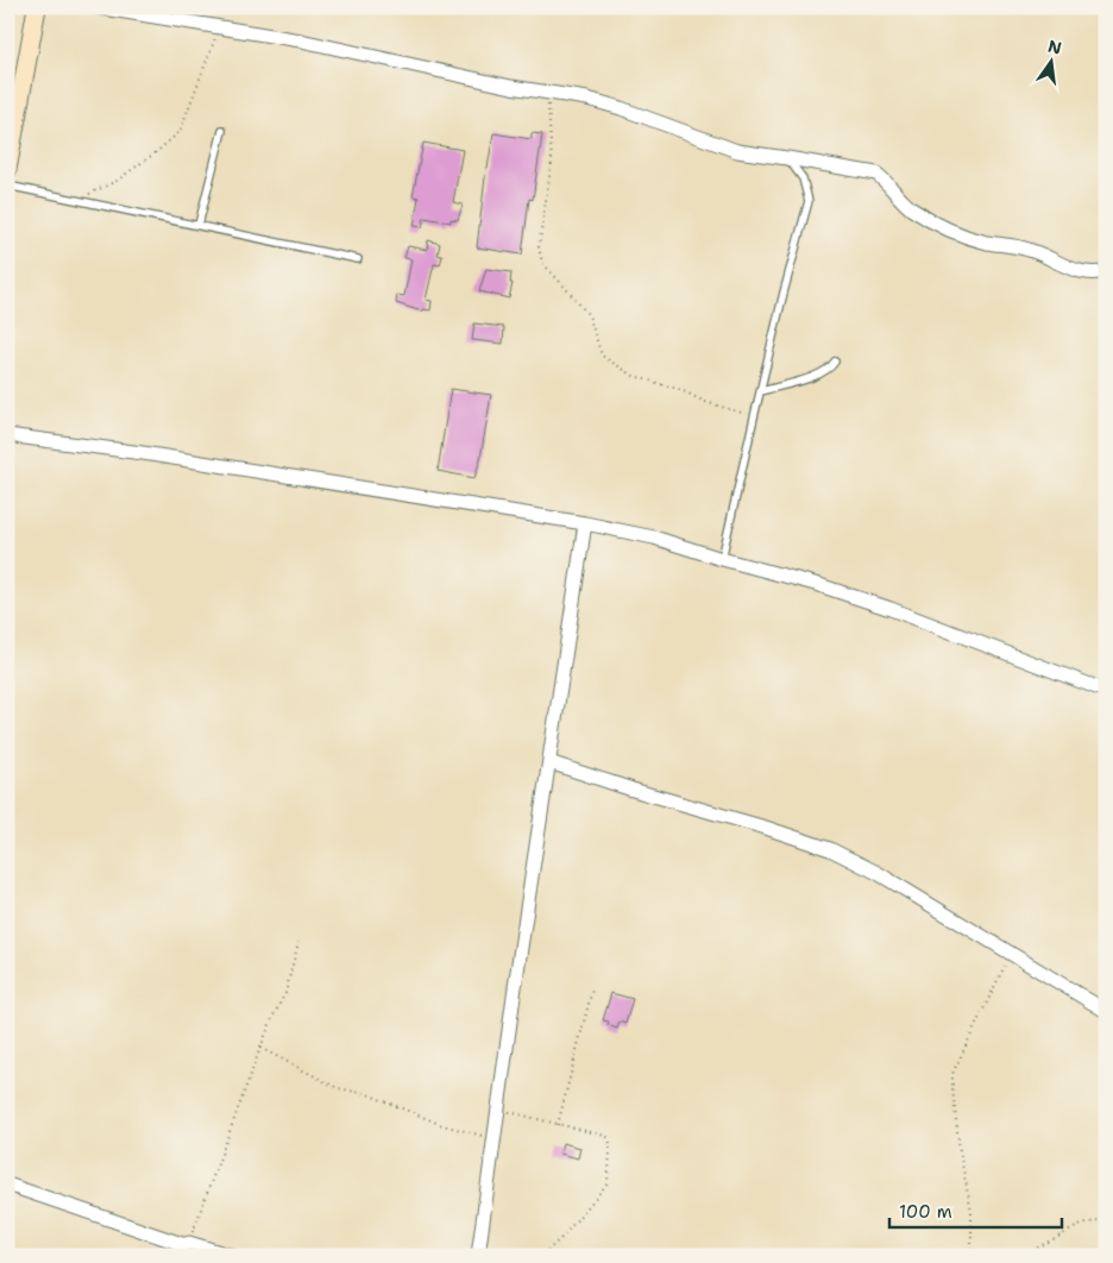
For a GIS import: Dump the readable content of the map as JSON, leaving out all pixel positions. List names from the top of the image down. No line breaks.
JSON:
{"scale_bar":"100 m","north":"top"}
